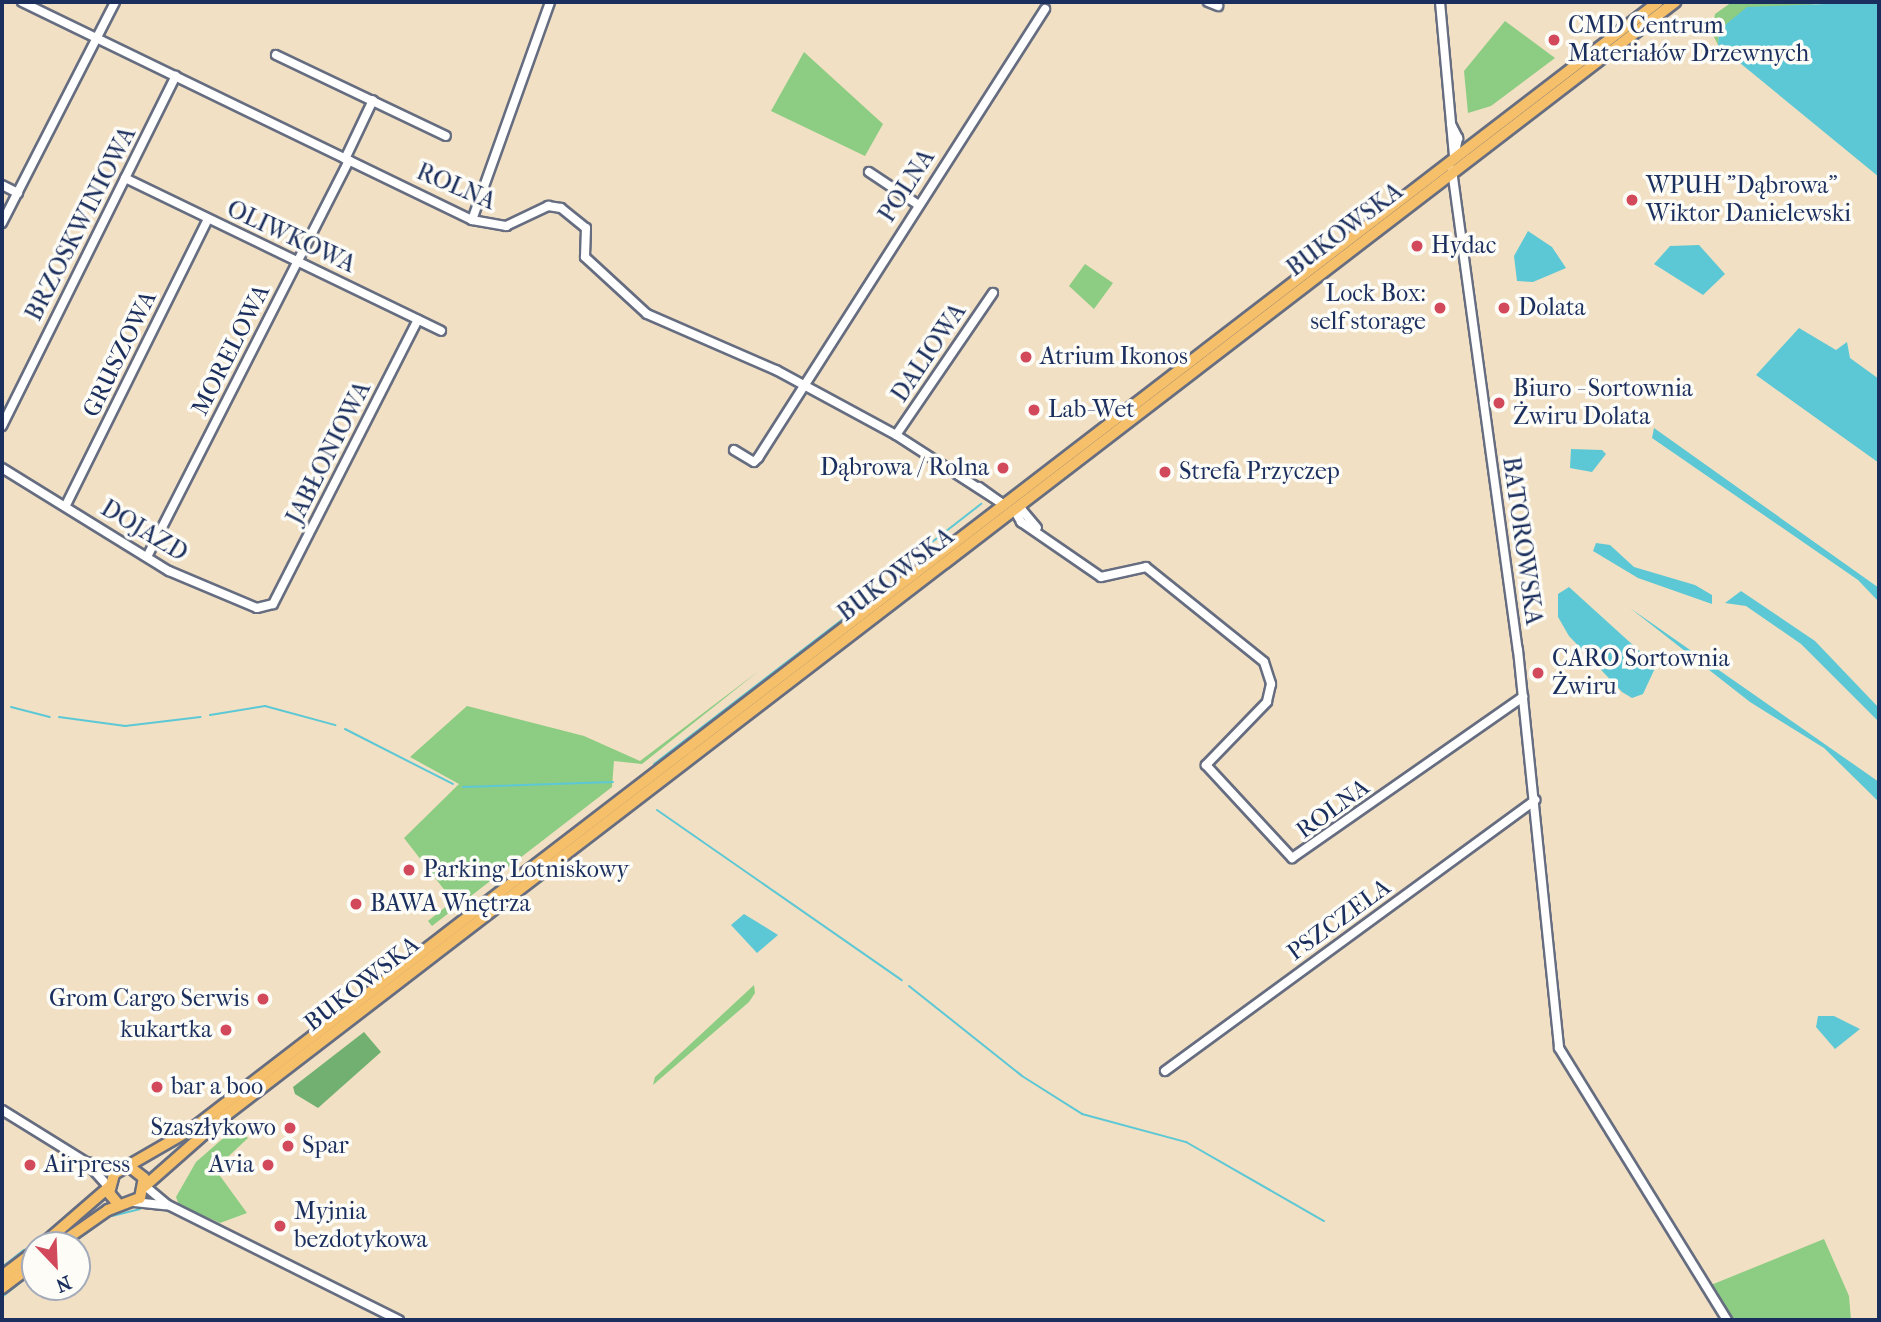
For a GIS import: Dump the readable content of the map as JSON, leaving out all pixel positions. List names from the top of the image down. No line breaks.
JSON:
{"streets":{"main road":["BUKOWSKA"],"street":["POLNA","ROLNA","BRZOSKWINIOWA","OLIWKOWA","MORELOWA","DALIOWA","GRUSZOWA","JABŁONIOWA","DOJAZD","BATOROWSKA","PSZCZELA"]},"crossings":[["POLNA","ROLNA"],["ROLNA","BRZOSKWINIOWA"],["ROLNA","BUKOWSKA"],["ROLNA","MORELOWA"],["ROLNA","DALIOWA"],["ROLNA","BATOROWSKA"],["BRZOSKWINIOWA","OLIWKOWA"],["BUKOWSKA","BATOROWSKA"],["OLIWKOWA","MORELOWA"],["OLIWKOWA","GRUSZOWA"],["OLIWKOWA","JABŁONIOWA"],["MORELOWA","DOJAZD"],["GRUSZOWA","DOJAZD"],["JABŁONIOWA","DOJAZD"],["BATOROWSKA","PSZCZELA"]],"places":["CMD Centrum Materiałów Drzewnych","WPUH \"Dąbrowa\" Wiktor Danielewski","Hydac","Lock Box: self storage","Dolata","Atrium Ikonos","Biuro - Sortownia Żwiru Dolata","Lab-Wet","Dąbrowa / Rolna","Strefa Przyczep","CARO Sortownia Żwiru","Parking Lotniskowy","BAWA Wnętrza","Grom Cargo Serwis","kukartka","bar a boo","Szaszłykowo","Spar","Airpress","Avia","Myjnia bezdotykowa"],"north":"bottom right"}
